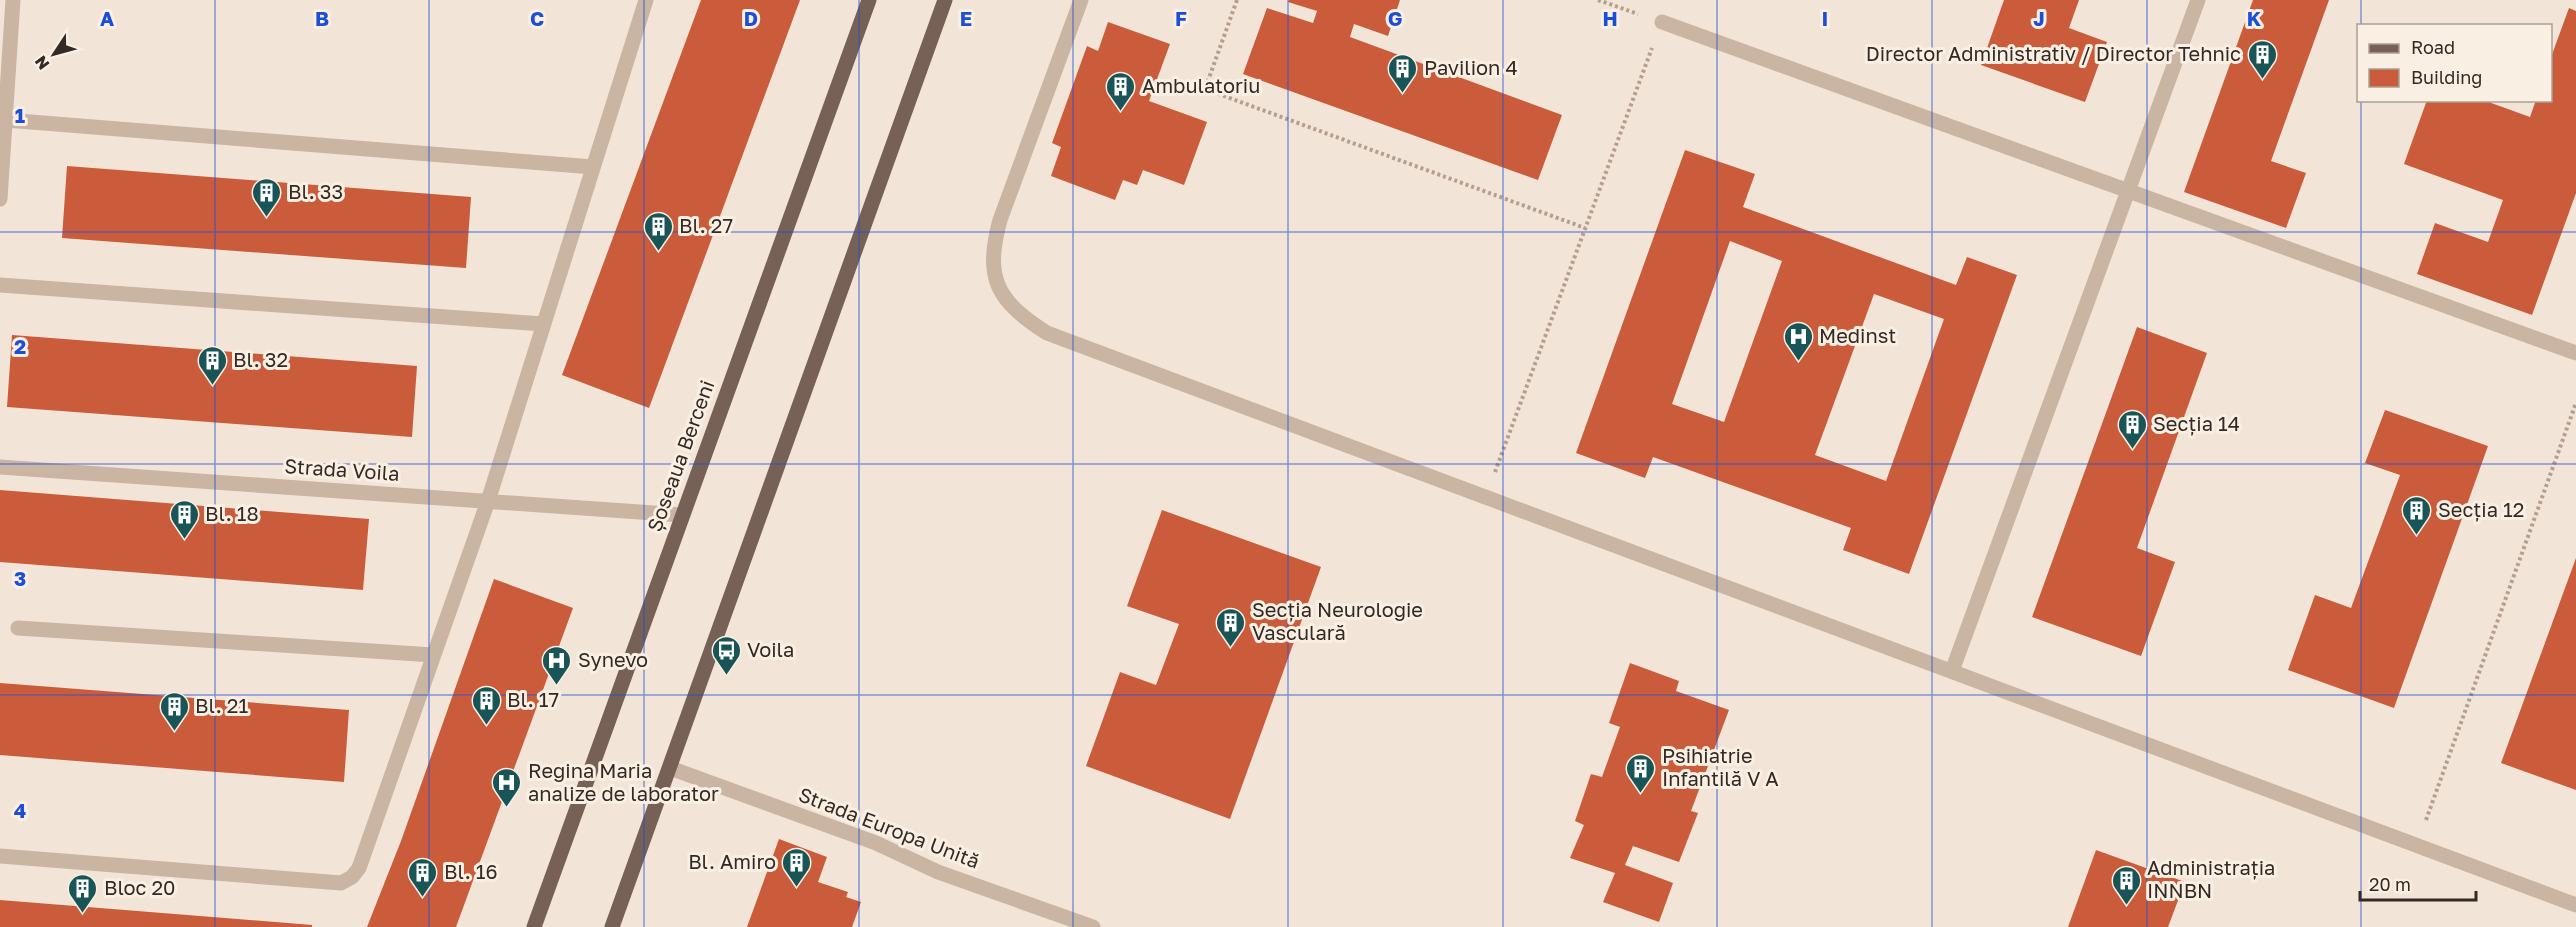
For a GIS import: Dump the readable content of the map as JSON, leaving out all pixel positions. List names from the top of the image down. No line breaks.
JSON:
{"streets":{"main road":["Șoseaua Berceni"],"street":["Strada Voila","Strada Europa Unită"]},"crossings":[["Șoseaua Berceni","Strada Voila"]],"places":{"building":["Director Administrativ / Director Tehnic","Pavilion 4","Ambulatoriu","Bl. 33","Bl. 27","Bl. 32","Secția 14","Secția 12","Bl. 18","Secția Neurologie Vasculară","Bl. 17","Bl. 21","Psihiatrie Infantilă V A","Bl. Amiro","Bl. 16","Administrația INNBN","Bloc 20"],"hospital":["Medinst","Synevo","Regina Maria analize de laborator"],"bus stop":["Voila"]},"legend":["Road","Building"],"scale_bar":"20 m","north":"bottom left","grid":{"columns":["A","B","C","D","E","F","G","H","I","J","K"],"rows":["1","2","3","4"]}}
